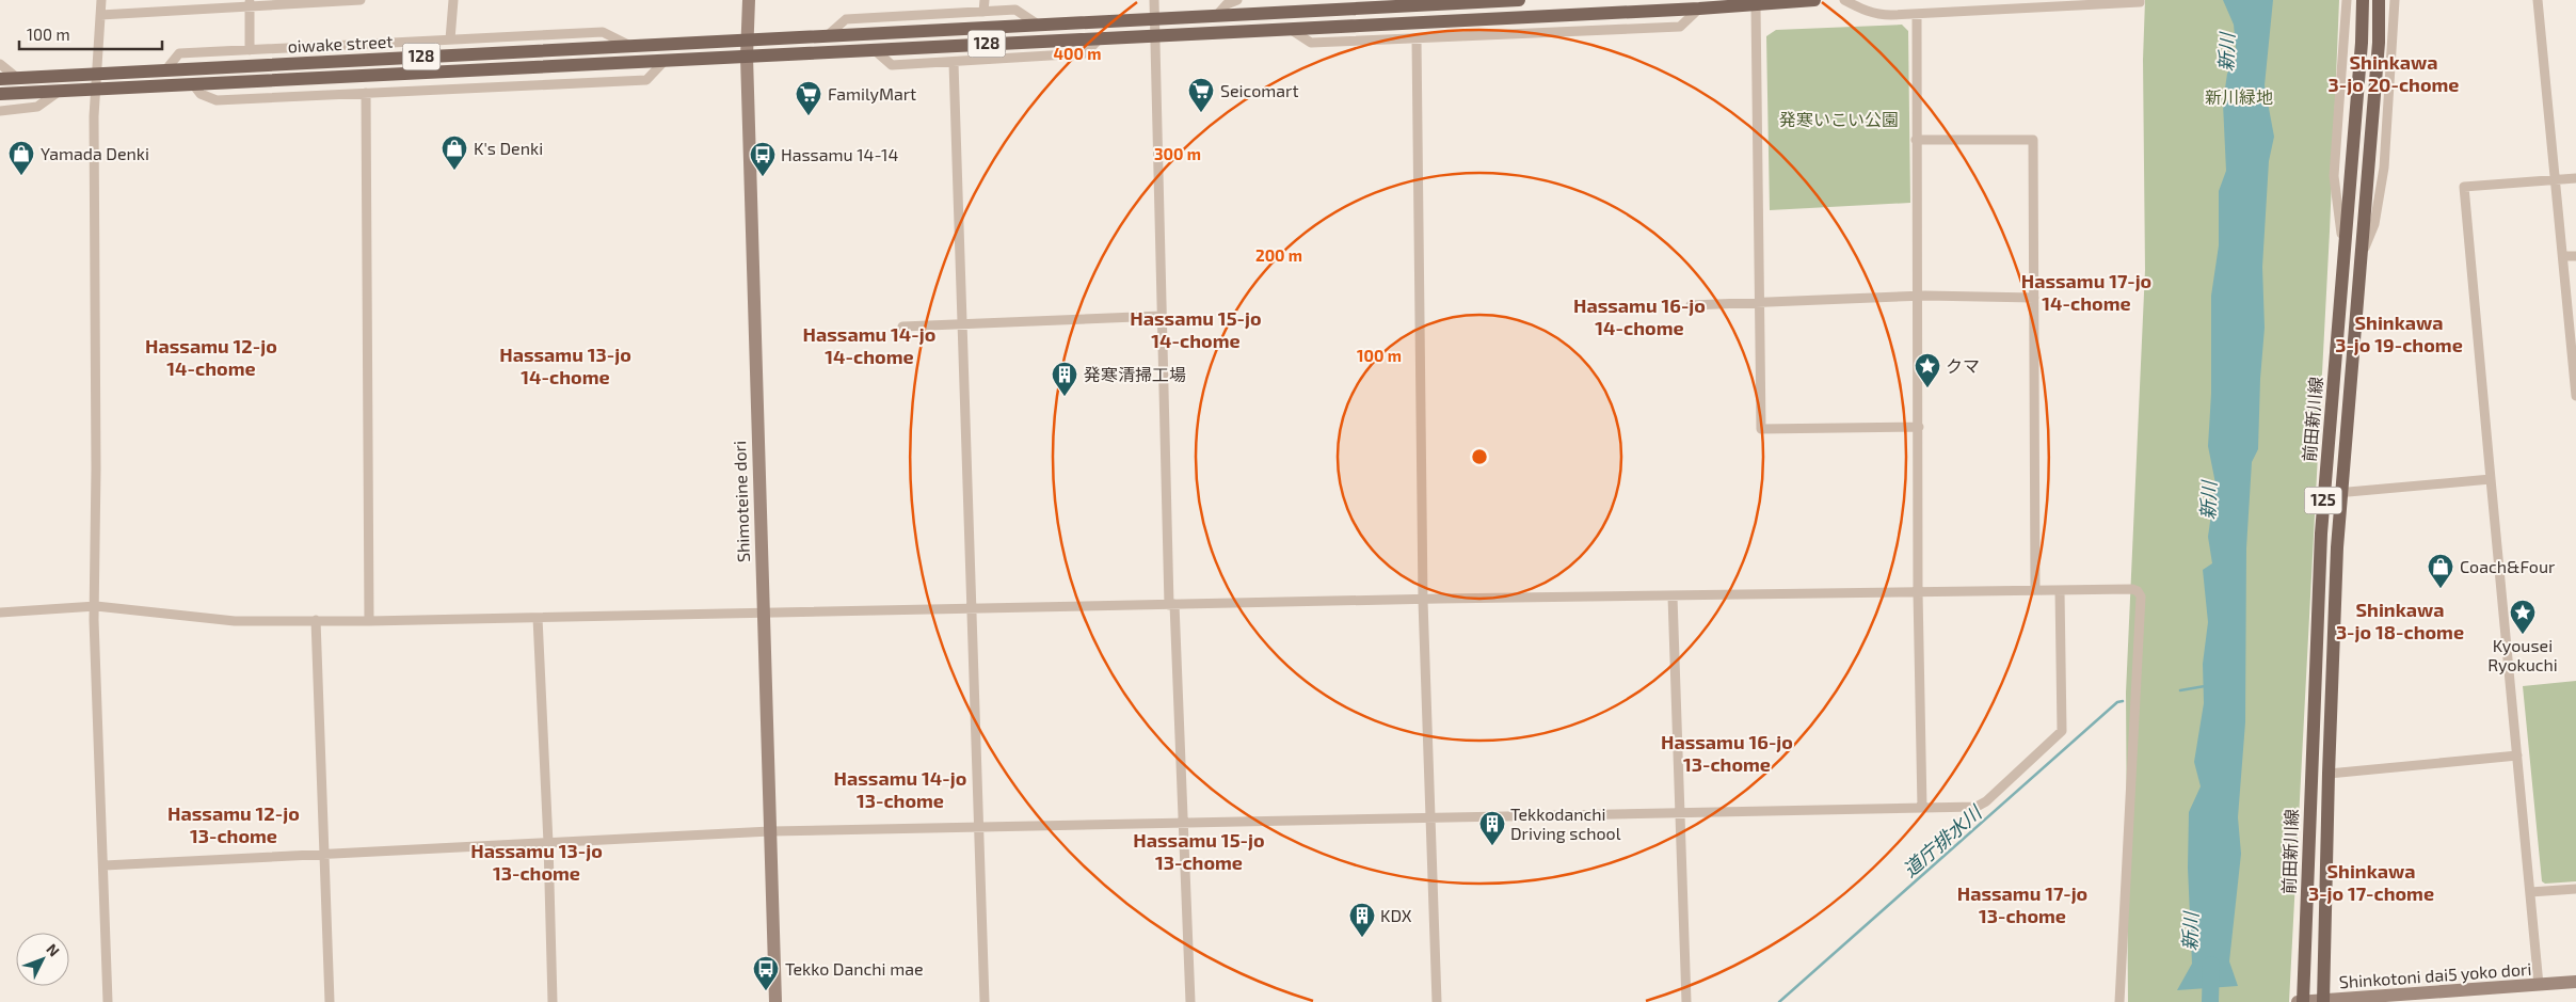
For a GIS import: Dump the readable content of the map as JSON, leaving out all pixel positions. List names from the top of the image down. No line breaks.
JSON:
{"streets":{"main road":["oiwake street","128","前田新川線","125","Shimoteine dori","Shinkotoni dai5 yoko dori"]},"crossings":[["oiwake street","128"],["oiwake street","Shimoteine dori"],["128","Shimoteine dori"],["前田新川線","Shinkotoni dai5 yoko dori"]],"districts":["Shinkawa 3-jo 20-chome","Hassamu 17-jo 14-chome","Hassamu 16-jo 14-chome","Hassamu 15-jo 14-chome","Shinkawa 3-jo 19-chome","Hassamu 14-jo 14-chome","Hassamu 12-jo 14-chome","Hassamu 13-jo 14-chome","Shinkawa 3-jo 18-chome","Hassamu 16-jo 13-chome","Hassamu 14-jo 13-chome","Hassamu 12-jo 13-chome","Hassamu 15-jo 13-chome","Hassamu 13-jo 13-chome","Shinkawa 3-jo 17-chome","Hassamu 17-jo 13-chome"],"water":["新川","道庁排水川"],"parks":["新川緑地","発寒いこい公園"],"places":{"supermarket":["Seicomart","FamilyMart"],"shop":["K's Denki","Yamada Denki","Coach&Four"],"bus stop":["Hassamu 14-14","Tekko Danchi mae"],"place":["クマ","Kyousei Ryokuchi"],"building":["発寒清掃工場","Tekkodanchi Driving school","KDX"]},"scale_bar":"100 m","north":"top right","rings":["400 m","300 m","200 m","100 m"]}
